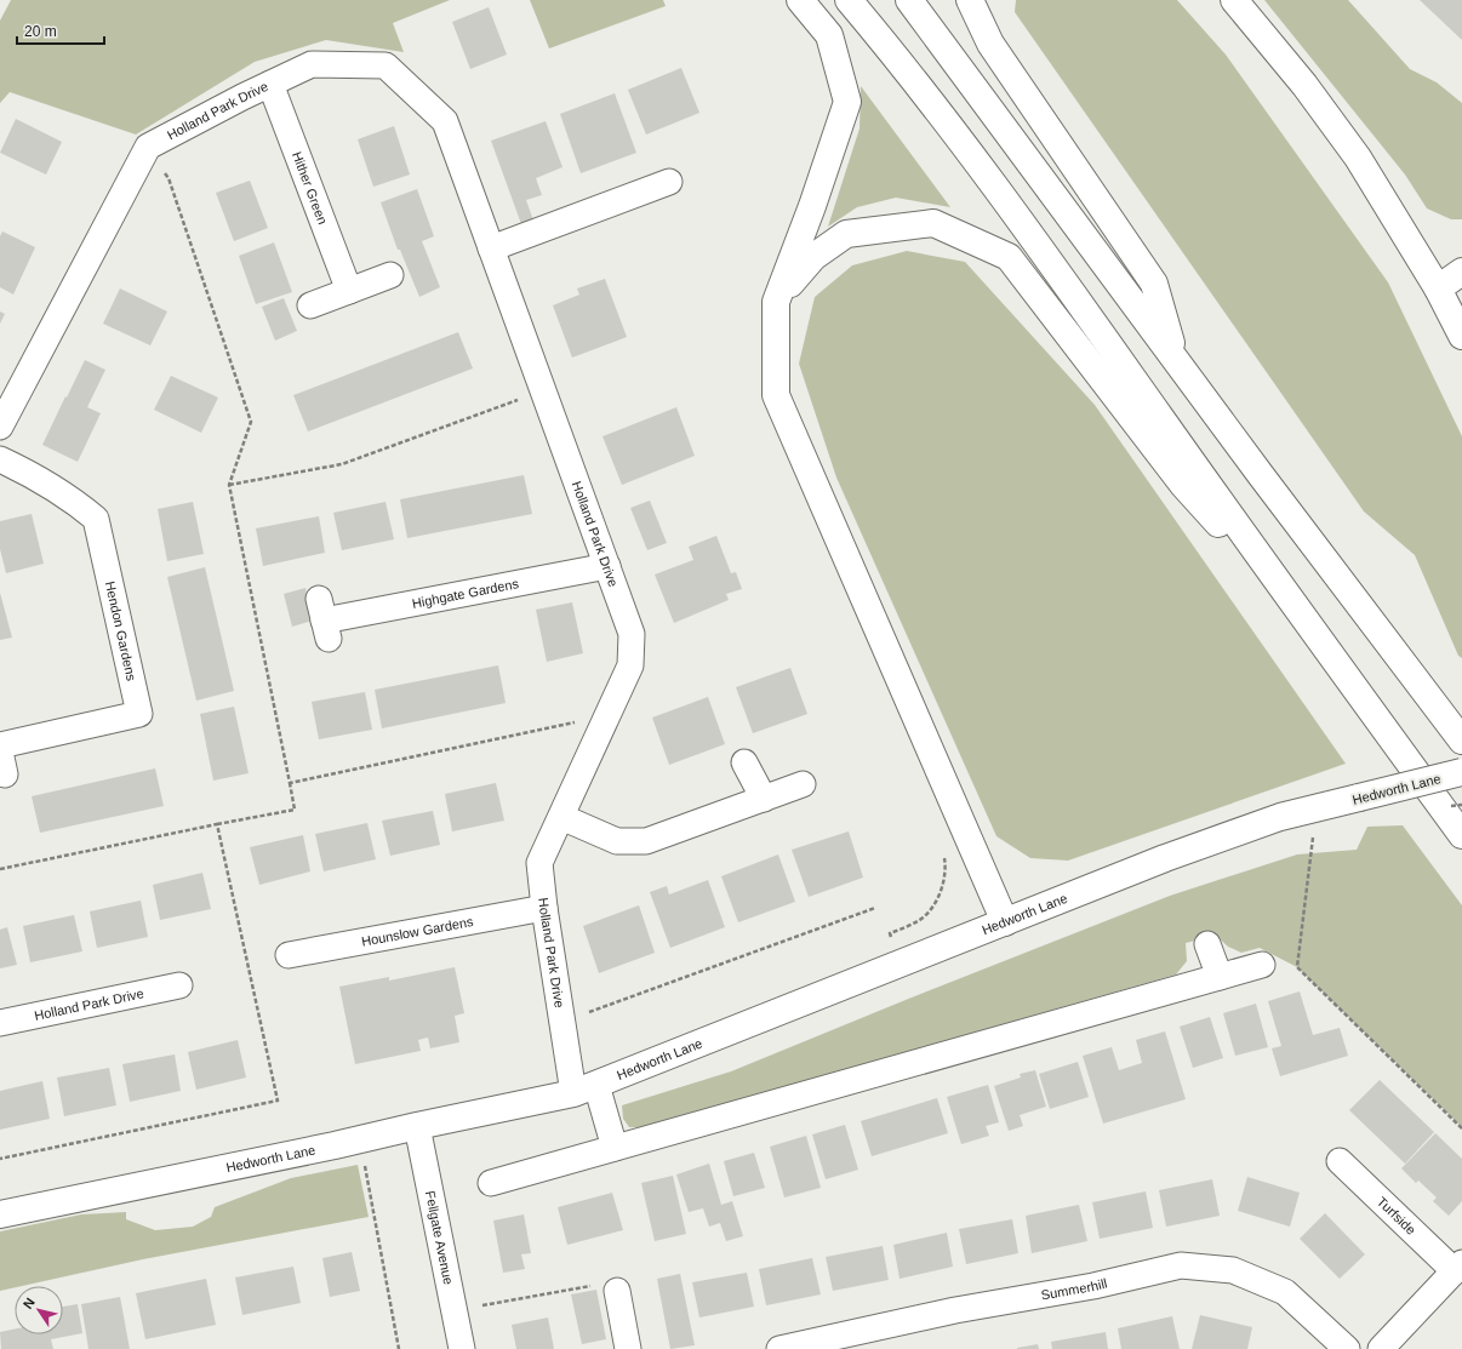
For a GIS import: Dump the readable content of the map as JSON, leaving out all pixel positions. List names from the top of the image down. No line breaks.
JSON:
{"streets":{"main road":["Hedworth Lane"],"street":["Holland Park Drive","Hither Green","Highgate Gardens","Hendon Gardens","Hounslow Gardens","Turfside","Fellgate Avenue","Summerhill"]},"crossings":[["Holland Park Drive","Hither Green"],["Holland Park Drive","Highgate Gardens"],["Holland Park Drive","Hedworth Lane"],["Holland Park Drive","Hounslow Gardens"],["Hedworth Lane","Fellgate Avenue"]],"scale_bar":"20 m","north":"top left"}
